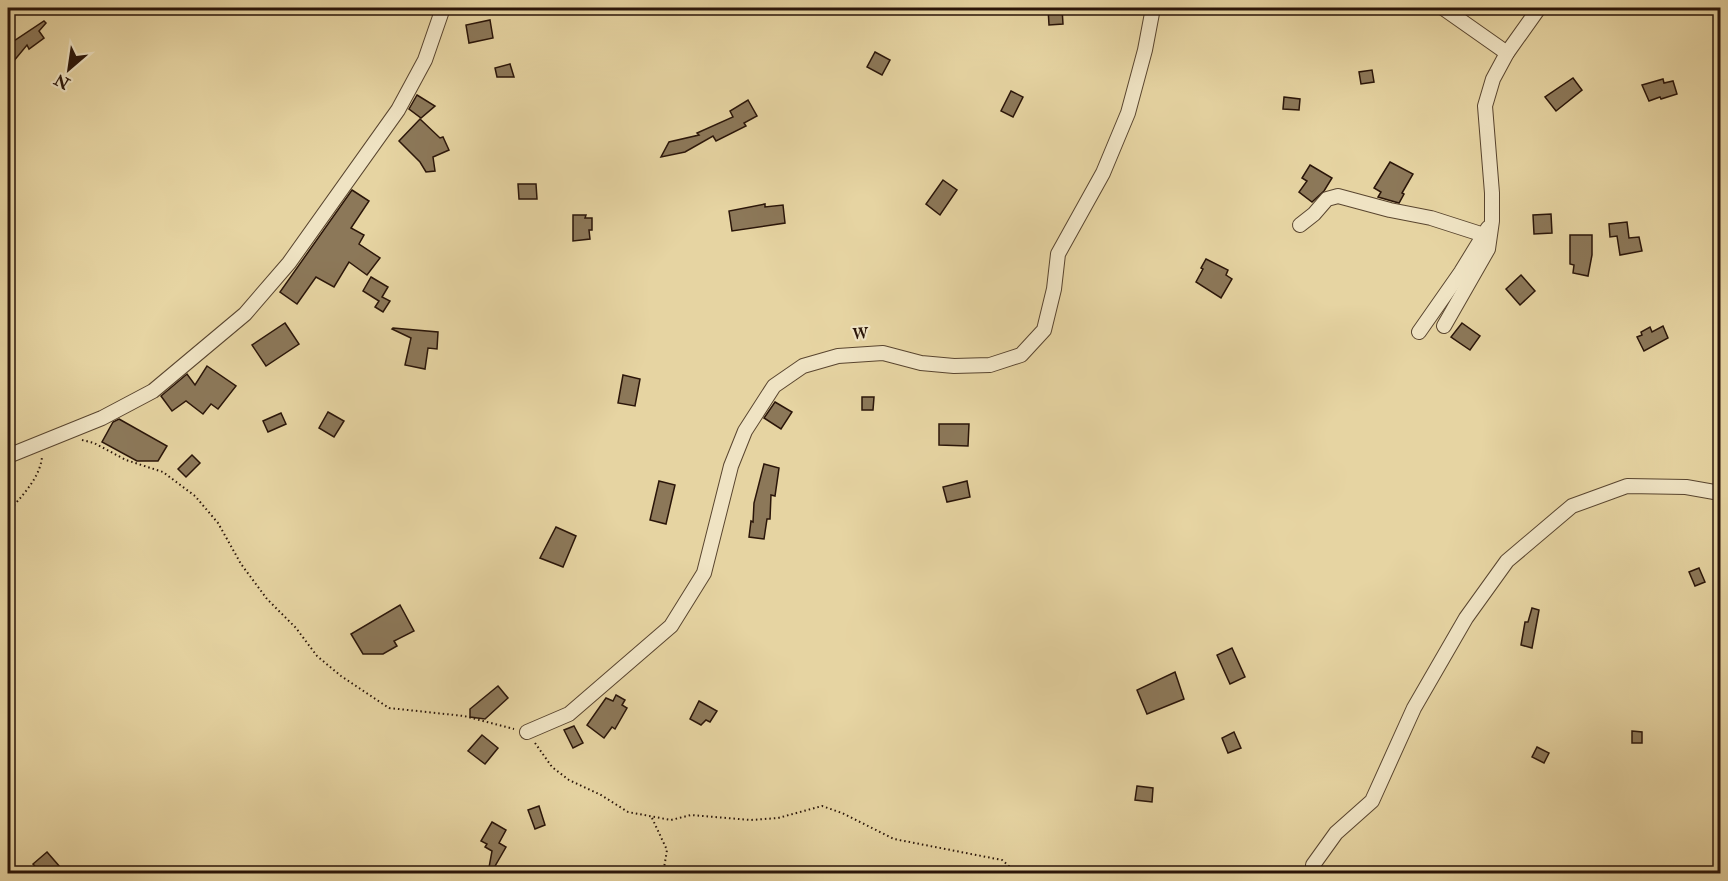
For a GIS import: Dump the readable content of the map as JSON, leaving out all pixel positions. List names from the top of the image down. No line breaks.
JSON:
{"streets":{"street":["w"]},"north":"bottom left"}
